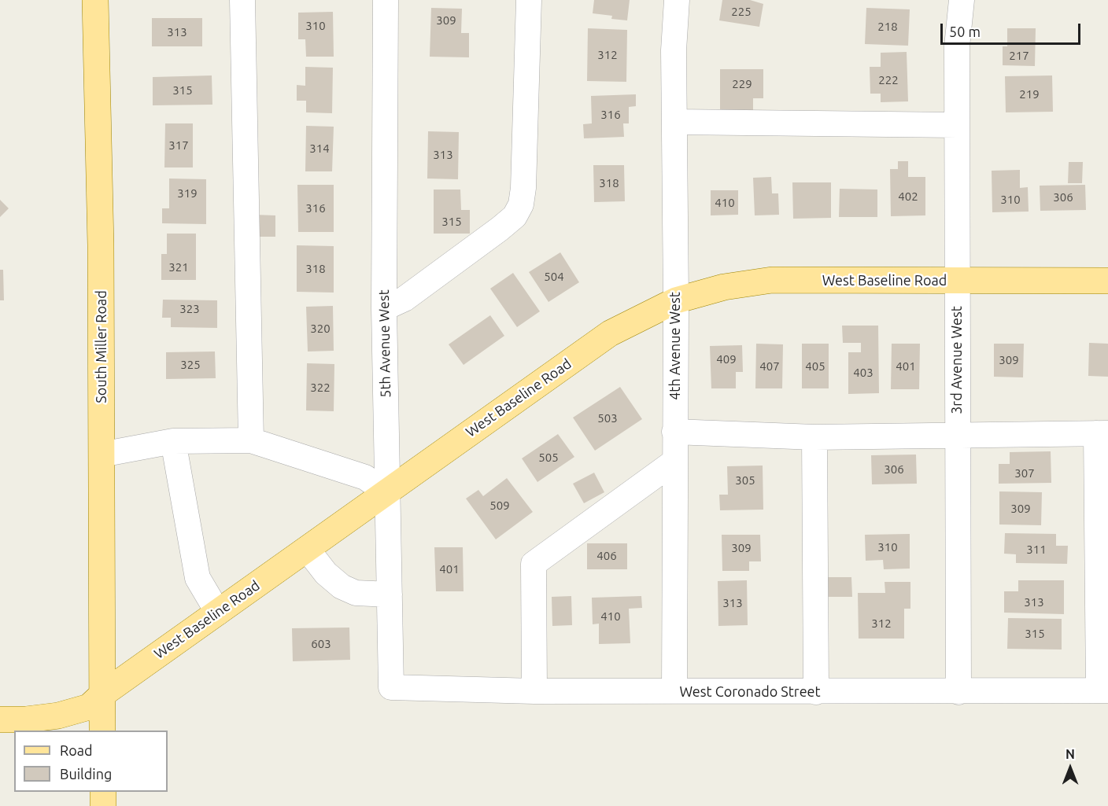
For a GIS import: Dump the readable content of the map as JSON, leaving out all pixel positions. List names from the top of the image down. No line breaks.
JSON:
{"streets":{"main road":["West Baseline Road","South Miller Road"],"street":["5th Avenue West","4th Avenue West","3rd Avenue West","West Coronado Street"]},"crossings":[["West Baseline Road","5th Avenue West"],["West Baseline Road","4th Avenue West"],["West Baseline Road","South Miller Road"],["West Baseline Road","3rd Avenue West"],["5th Avenue West","West Coronado Street"],["4th Avenue West","West Coronado Street"],["3rd Avenue West","West Coronado Street"]],"house_numbers":["225","309","310","218","313","312","217","222","229","315","219","316","317","314","313","318","319","402","306","310","410","316","315","321","318","504","323","320","409","309","325","407","405","401","403","322","503","505","306","307","305","509","309","310","309","311","406","401","313","313","410","312","315","603"],"legend":["Road","Building"],"scale_bar":"50 m","north":"top"}
